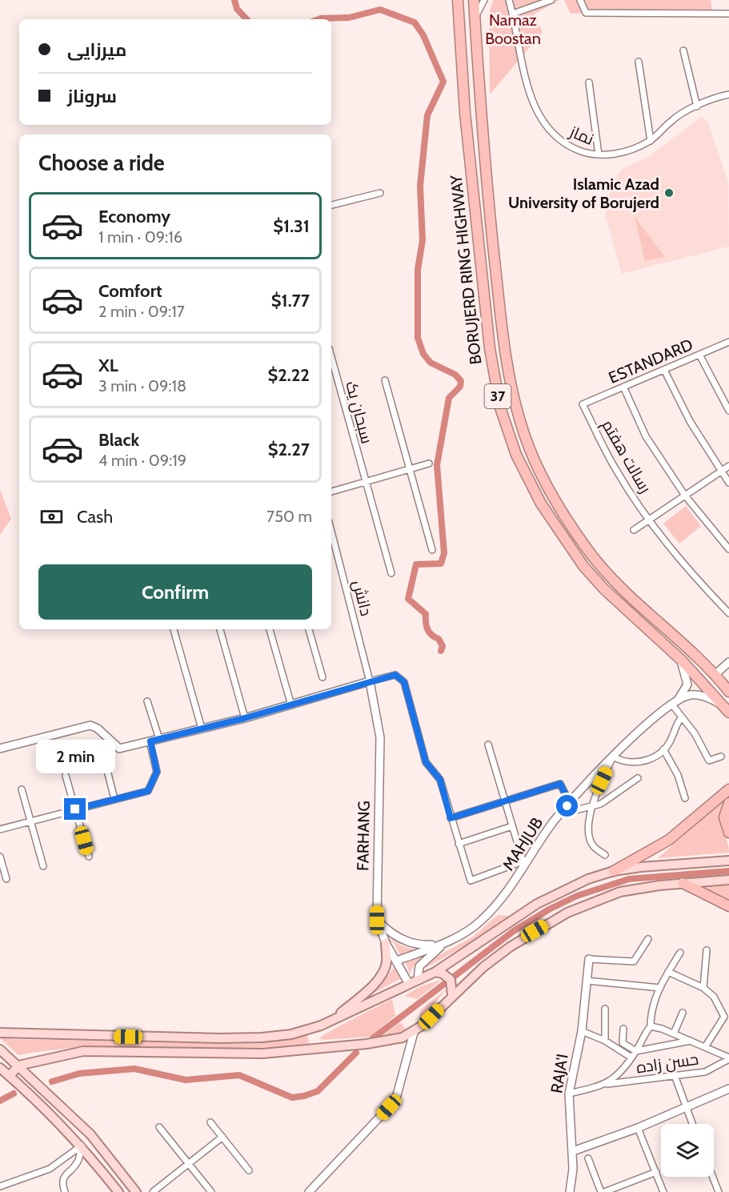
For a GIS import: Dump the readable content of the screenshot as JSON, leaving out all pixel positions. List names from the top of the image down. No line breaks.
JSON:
{"streets":{"highway":["BORUJERD RING HIGHWAY","37"],"street":["نماز","ESTANDARD","سبحان یک","رسالت هفتم","دانش","FARHANG","MAHJUB","حسن زاده","RAJA'I"]},"crossings":[["ESTANDARD","رسالت هفتم"],["دانش","FARHANG"],["حسن زاده","RAJA'I"]],"parks":["Namaz Boostan"],"places":["Islamic Azad University of Borujerd"],"page":{"banner":["میرزایی","سروناز"],"heading":"Choose a ride","list":[{"name":"Economy","note":"1 min · 09:16","value":"$1.31"},{"name":"Comfort","note":"2 min · 09:17","value":"$1.77"},{"name":"XL","note":"3 min · 09:18","value":"$2.22"},{"name":"Black","note":"4 min · 09:19","value":"$2.27"}],"pay":["Cash","750 m"],"buttons":"Confirm","bubble":"2 min"}}
